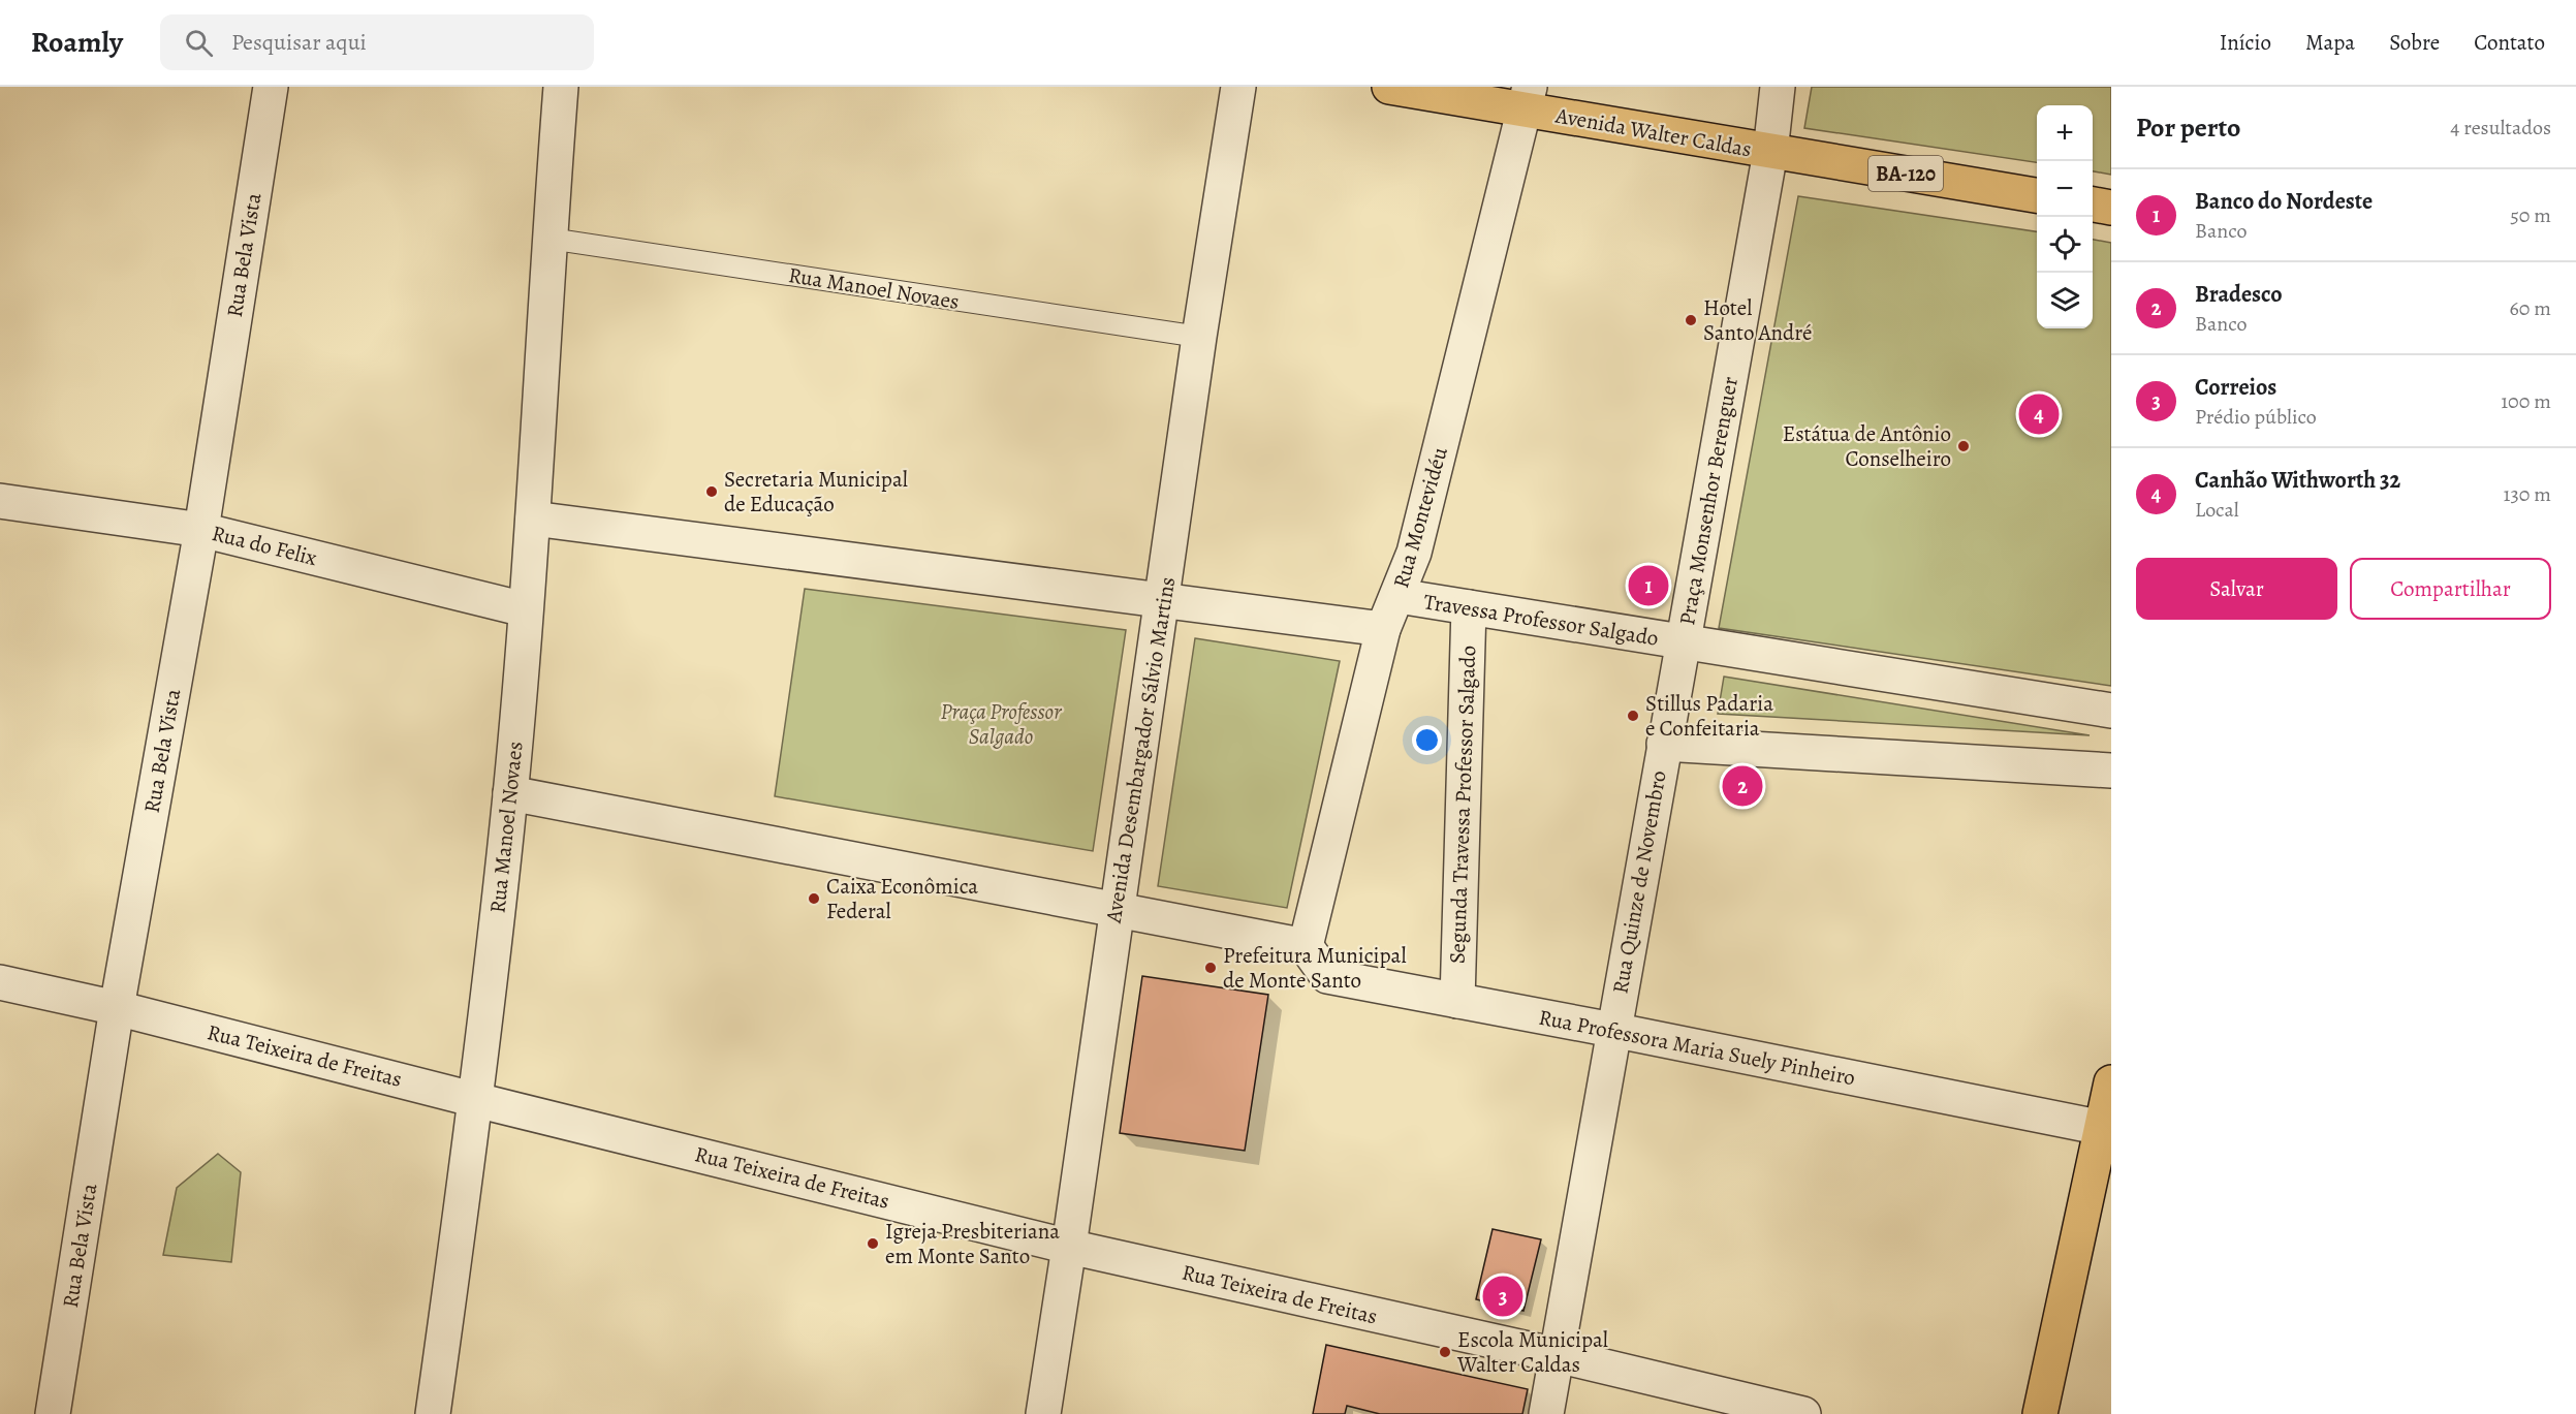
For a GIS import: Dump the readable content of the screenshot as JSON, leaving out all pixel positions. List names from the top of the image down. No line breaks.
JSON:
{"streets":{"main road":["Avenida Walter Caldas","BA-120"],"street":["Rua Bela Vista","Rua Manoel Novaes","Praça Monsenhor Berenguer","Rua Montevidéu","Rua do Felix","Travessa Professor Salgado","Avenida Desembargador Sálvio Martins","Segunda Travessa Professor Salgado","Rua Quinze de Novembro","Rua Professora Maria Suely Pinheiro","Rua Teixeira de Freitas"]},"crossings":[["Avenida Walter Caldas","BA-120"],["Avenida Walter Caldas","Praça Monsenhor Berenguer"],["Avenida Walter Caldas","Rua Montevidéu"],["BA-120","Praça Monsenhor Berenguer"],["Rua Bela Vista","Rua do Felix"],["Rua Bela Vista","Rua Teixeira de Freitas"],["Rua Manoel Novaes","Rua do Felix"],["Rua Manoel Novaes","Avenida Desembargador Sálvio Martins"],["Rua Manoel Novaes","Rua Teixeira de Freitas"],["Praça Monsenhor Berenguer","Travessa Professor Salgado"],["Praça Monsenhor Berenguer","Rua Quinze de Novembro"],["Rua Montevidéu","Travessa Professor Salgado"],["Rua Montevidéu","Rua Professora Maria Suely Pinheiro"],["Travessa Professor Salgado","Segunda Travessa Professor Salgado"],["Travessa Professor Salgado","Rua Quinze de Novembro"],["Avenida Desembargador Sálvio Martins","Rua Teixeira de Freitas"],["Segunda Travessa Professor Salgado","Rua Professora Maria Suely Pinheiro"],["Rua Quinze de Novembro","Rua Professora Maria Suely Pinheiro"],["Rua Quinze de Novembro","Rua Teixeira de Freitas"]],"parks":["Praça Professor Salgado"],"places":["Hotel Santo André","Estátua de Antônio Conselheiro","Secretaria Municipal de Educação","Stillus Padaria e Confeitaria","Caixa Econômica Federal","Prefeitura Municipal de Monte Santo","Igreja Presbiteriana em Monte Santo","Escola Municipal Walter Caldas"],"page":{"header":"Roamly","search":"Pesquisar aqui","nav":["Início","Mapa","Sobre","Contato"],"heading":["Por perto","4 resultados"],"map_buttons":["+","−"],"list":[{"mark":"1","name":"Banco do Nordeste","note":"Banco","value":"50 m"},{"mark":"2","name":"Bradesco","note":"Banco","value":"60 m"},{"mark":"3","name":"Correios","note":"Prédio público","value":"100 m"},{"mark":"4","name":"Canhão Withworth 32","note":"Local","value":"130 m"}],"pins":["4","1","2","3"],"buttons":["Salvar","Compartilhar"]}}
